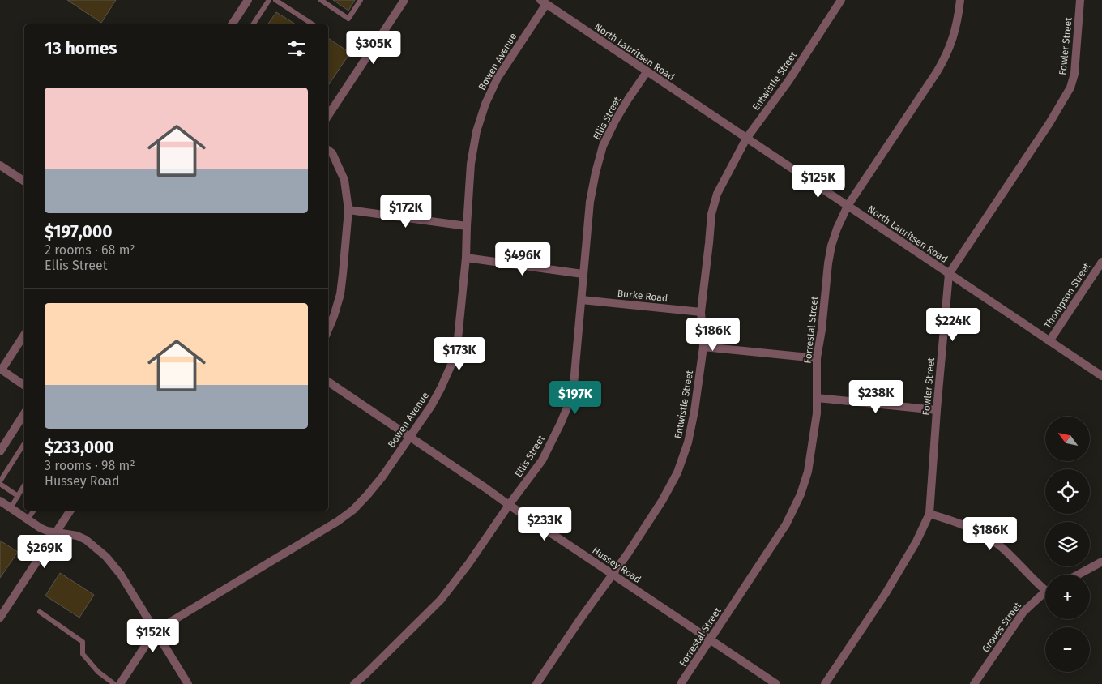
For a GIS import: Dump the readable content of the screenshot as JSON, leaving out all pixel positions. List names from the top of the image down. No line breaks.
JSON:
{"streets":{"street":["Fowler Street","North Lauritsen Road","Bowen Avenue","Entwistle Street","Ellis Street","Burke Road","Thompson Street","Forrestal Street","Hussey Road","Groves Street"]},"crossings":[["Fowler Street","North Lauritsen Road"],["North Lauritsen Road","Bowen Avenue"],["North Lauritsen Road","Entwistle Street"],["North Lauritsen Road","Ellis Street"],["North Lauritsen Road","Thompson Street"],["North Lauritsen Road","Forrestal Street"],["Bowen Avenue","Hussey Road"],["Entwistle Street","Burke Road"],["Entwistle Street","Hussey Road"],["Ellis Street","Burke Road"],["Ellis Street","Hussey Road"],["Forrestal Street","Hussey Road"]],"north":"top left","page":{"heading":"13 homes","price":["$305K","$125K","$172K","$496K","$224K","$186K","$173K","$238K","$197K","$233K","$186K","$269K","$152K"],"list":[{"name":"$197,000","note":"2 rooms · 68 m² · Ellis Street"},{"name":"$233,000","note":"3 rooms · 98 m² · Hussey Road"}],"map_buttons":["+","−"]}}
